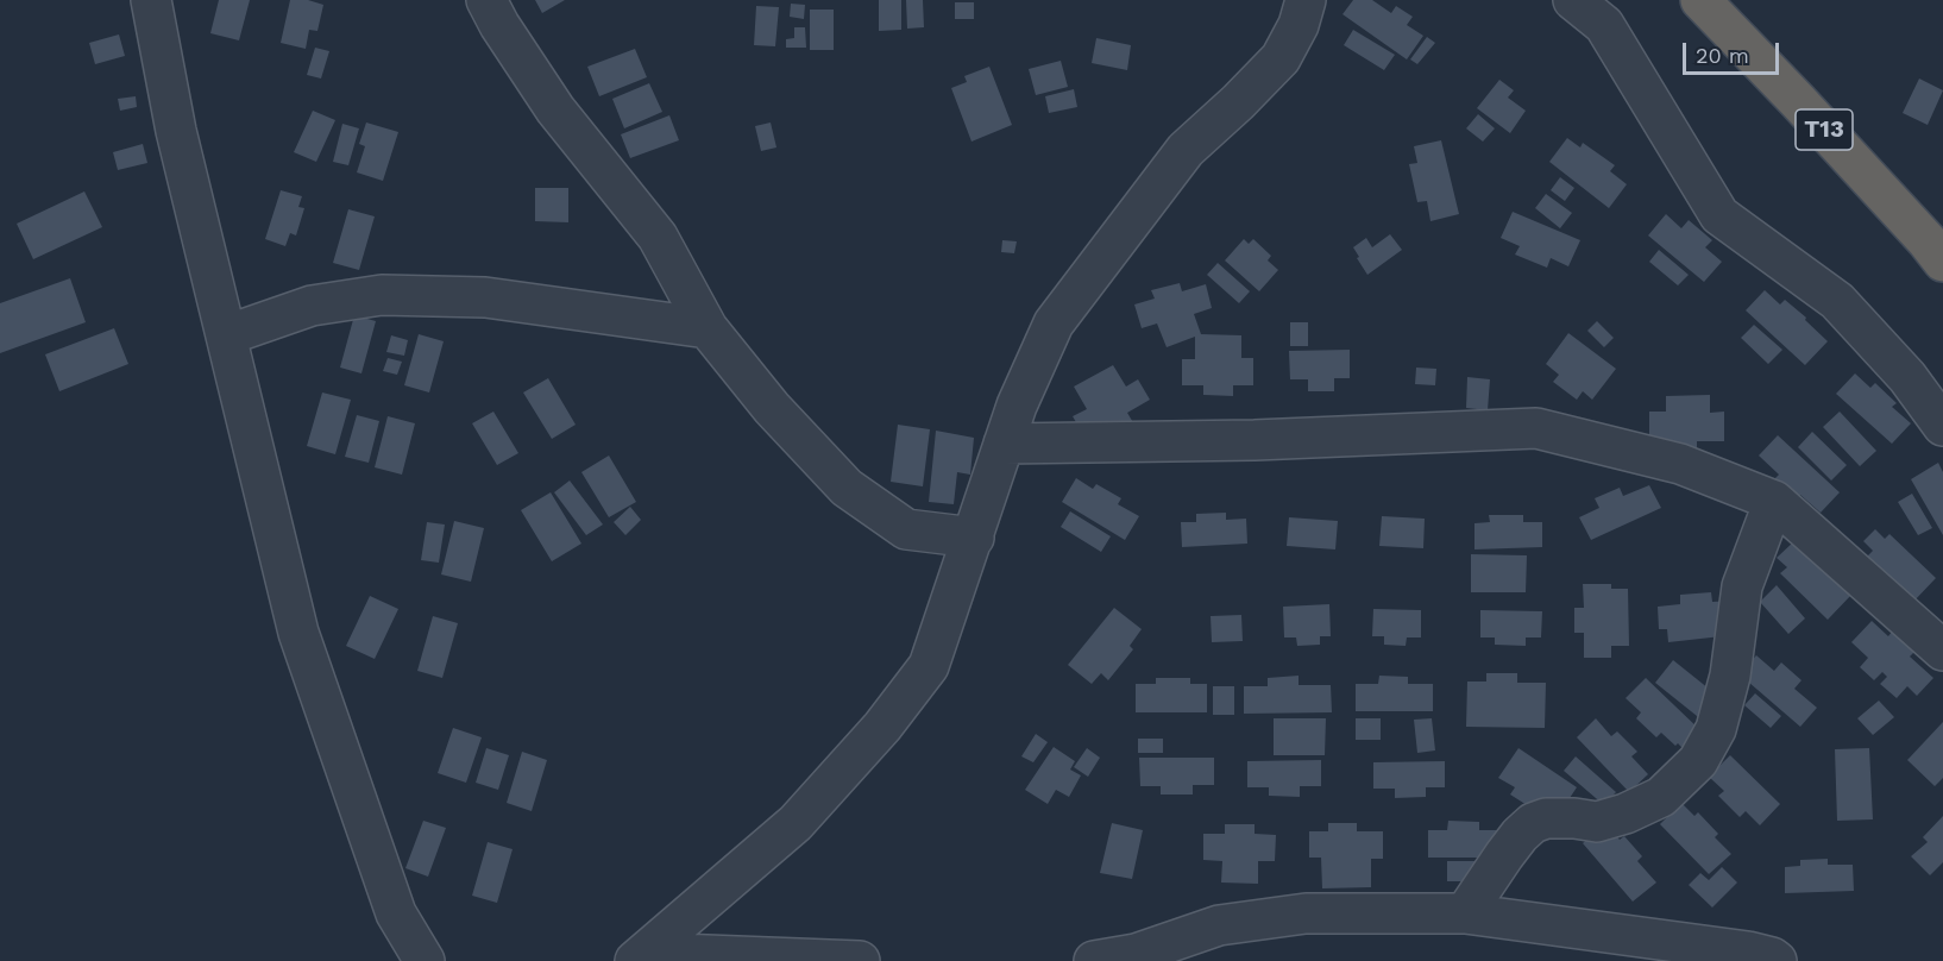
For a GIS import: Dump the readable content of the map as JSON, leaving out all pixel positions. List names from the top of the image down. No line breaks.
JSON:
{"streets":{"highway":["T13"]},"scale_bar":"20 m"}
